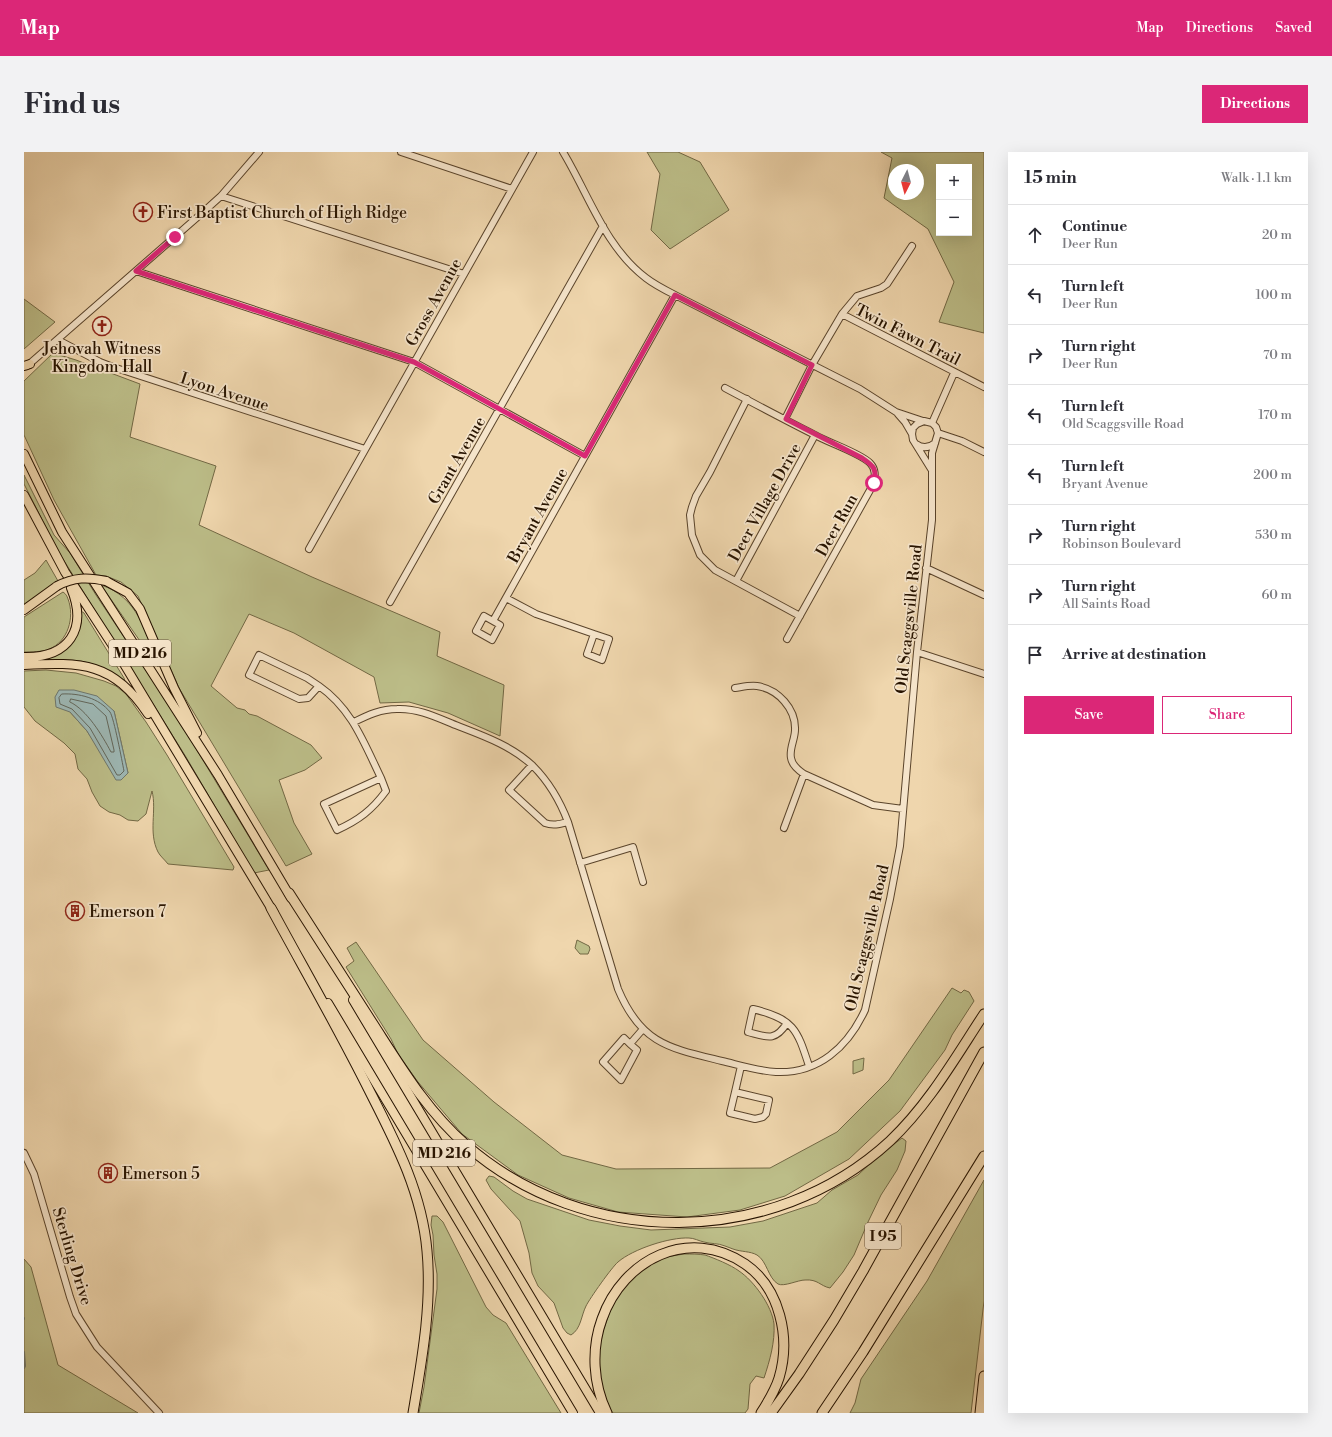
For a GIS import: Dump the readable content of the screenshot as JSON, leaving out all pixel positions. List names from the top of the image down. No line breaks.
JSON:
{"streets":{"highway":["I 95"],"main road":["MD 216"],"street":["Gross Avenue","Twin Fawn Trail","Lyon Avenue","Grant Avenue","Deer Village Drive","Bryant Avenue","Deer Run","Old Scaggsville Road","Sterling Drive"]},"crossings":[["Gross Avenue","Lyon Avenue"],["Deer Village Drive","Deer Run"]],"places":{"church":["First Baptist Church of High Ridge","Jehovah Witness Kingdom Hall"],"building":["Emerson 7","Emerson 5"]},"north":"bottom","page":{"header":"Map","nav":["Map","Directions","Saved"],"buttons":["Directions",["Save","Share"]],"title":"Find us","heading":["15 min","Walk · 1.1 km"],"map_buttons":["+","−"],"list":[["Continue","Deer Run","20 m"],["Turn left","Deer Run","100 m"],["Turn right","Deer Run","70 m"],["Turn left","Old Scaggsville Road","170 m"],["Turn left","Bryant Avenue","200 m"],["Turn right","Robinson Boulevard","530 m"],["Turn right","All Saints Road","60 m"],"Arrive at destination"]}}
